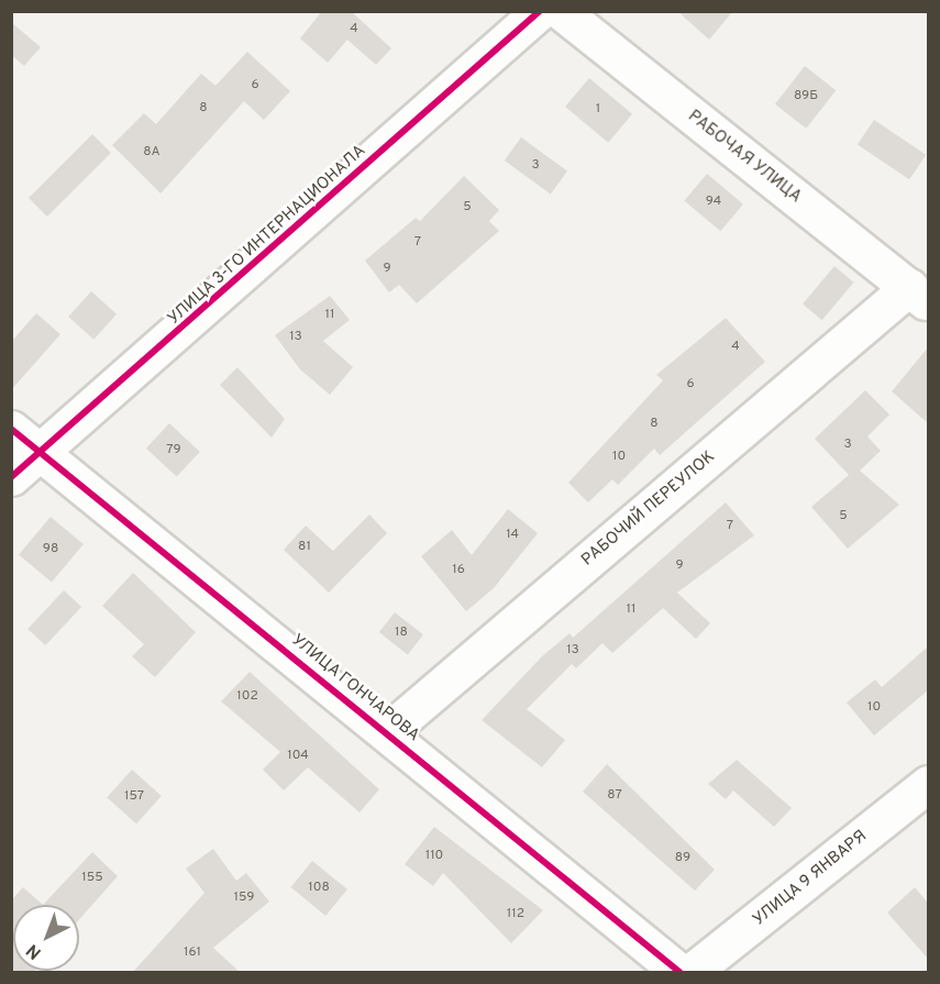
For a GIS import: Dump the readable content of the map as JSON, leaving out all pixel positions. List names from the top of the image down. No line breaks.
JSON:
{"streets":{"street":["РАБОЧАЯ УЛИЦА","УЛИЦА 3-ГО ИНТЕРНАЦИОНАЛА","РАБОЧИЙ ПЕРЕУЛОК","УЛИЦА ГОНЧАРОВА","УЛИЦА 9 ЯНВАРЯ"]},"crossings":[["РАБОЧАЯ УЛИЦА","РАБОЧИЙ ПЕРЕУЛОК"],["УЛИЦА 3-ГО ИНТЕРНАЦИОНАЛА","УЛИЦА ГОНЧАРОВА"],["РАБОЧИЙ ПЕРЕУЛОК","УЛИЦА ГОНЧАРОВА"]],"house_numbers":["4","6","89Б","8","1","8А","3","94","5","7","9","11","13","4","6","8","3","79","10","5","7","14","81","98","9","16","11","18","13","102","10","104","87","157","110","89","155","108","159","112","161"],"north":"bottom left"}
